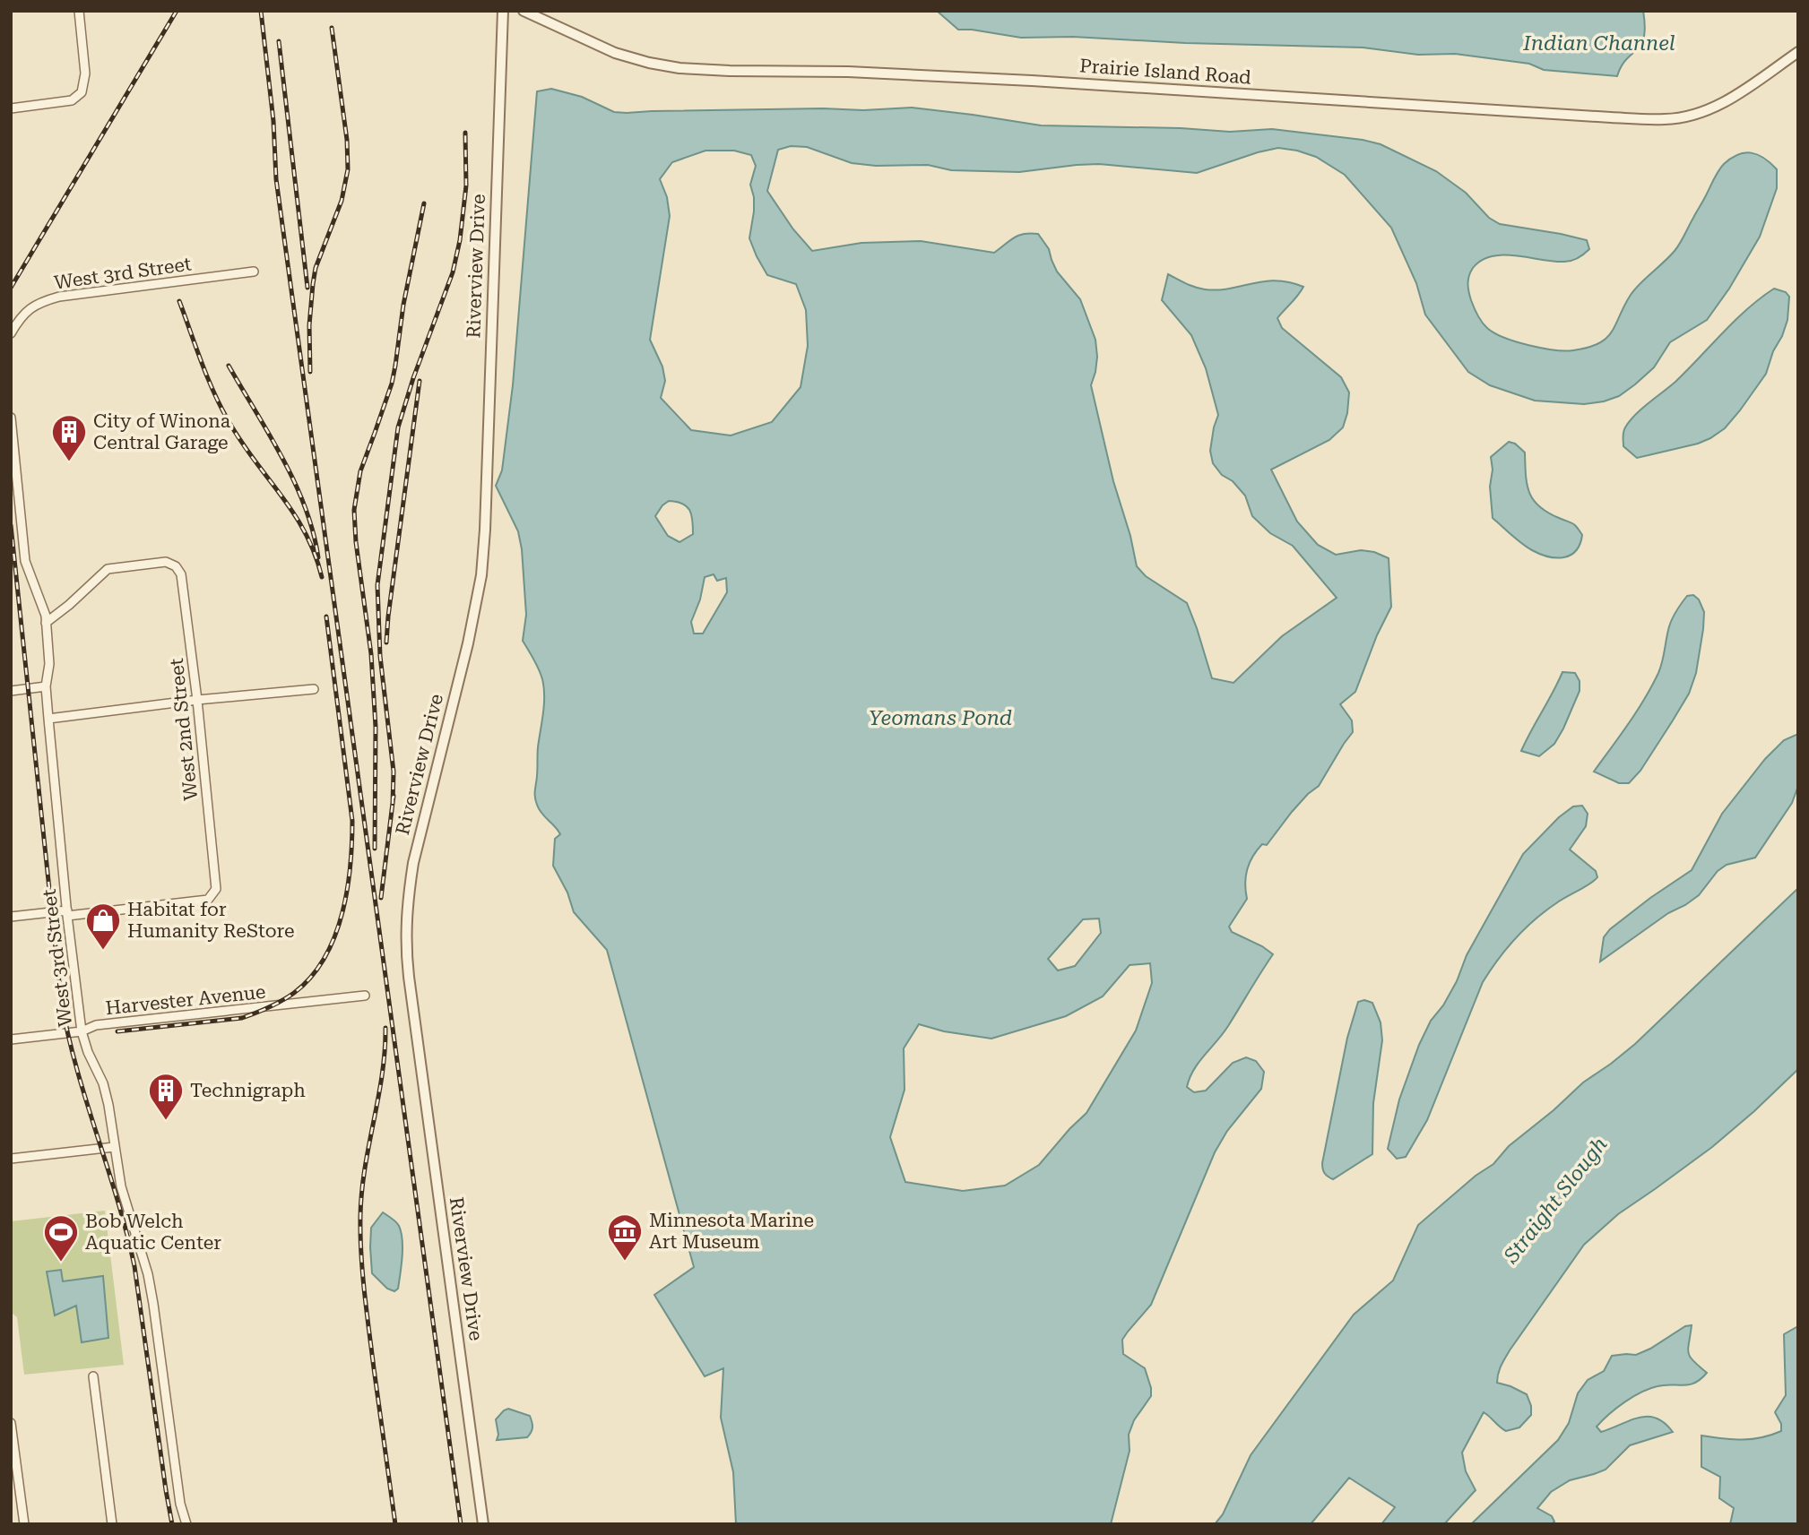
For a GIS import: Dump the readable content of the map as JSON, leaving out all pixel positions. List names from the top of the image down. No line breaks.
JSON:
{"streets":{"street":["Prairie Island Road","Riverview Drive","West 3rd Street","West 2nd Street","Harvester Avenue"]},"crossings":[["West 3rd Street","West 2nd Street"],["West 3rd Street","Harvester Avenue"]],"water":["Indian Channel","Yeomans Pond","Straight Slough"],"places":{"building":["City of Winona Central Garage","Technigraph"],"shop":["Habitat for Humanity ReStore"],"museum":["Minnesota Marine Art Museum"],"sports":["Bob Welch Aquatic Center"]}}
